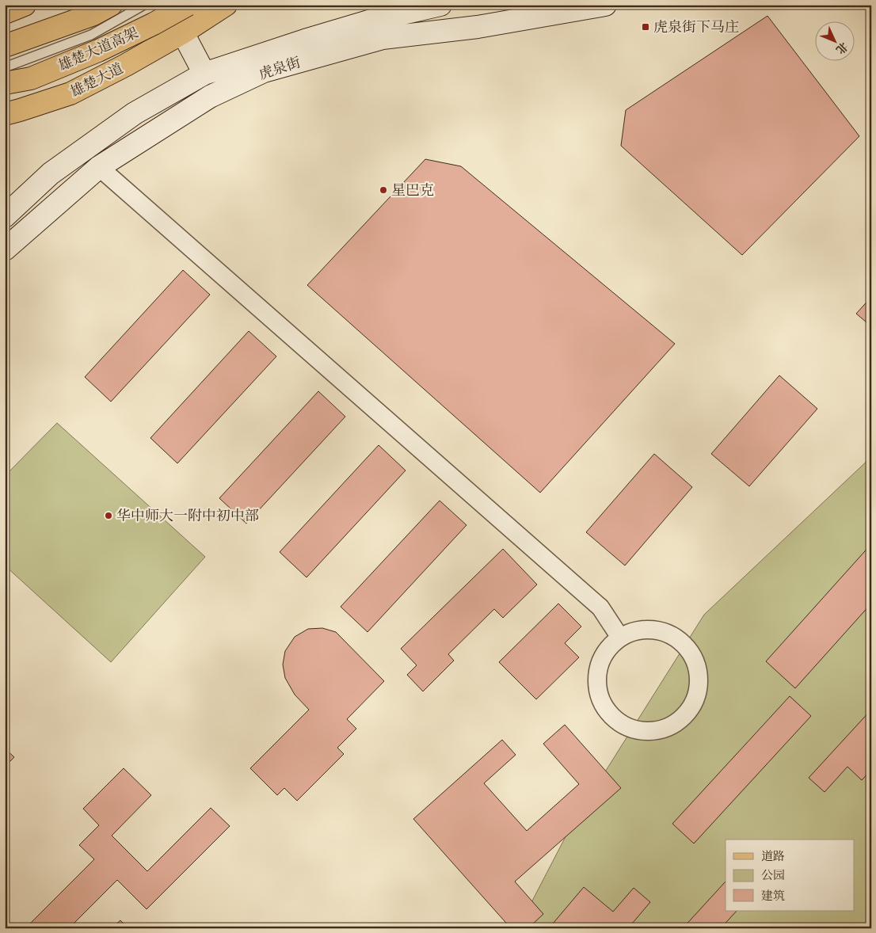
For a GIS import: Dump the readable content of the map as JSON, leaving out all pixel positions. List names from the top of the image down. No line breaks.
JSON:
{"streets":{"main road":["雄楚大道高架","虎泉街","雄楚大道"]},"places":{"transit":["虎泉街下马庄"],"other":["星巴克","华中师大一附中初中部"]},"legend":["道路","公园","建筑"],"north":"bottom right"}
